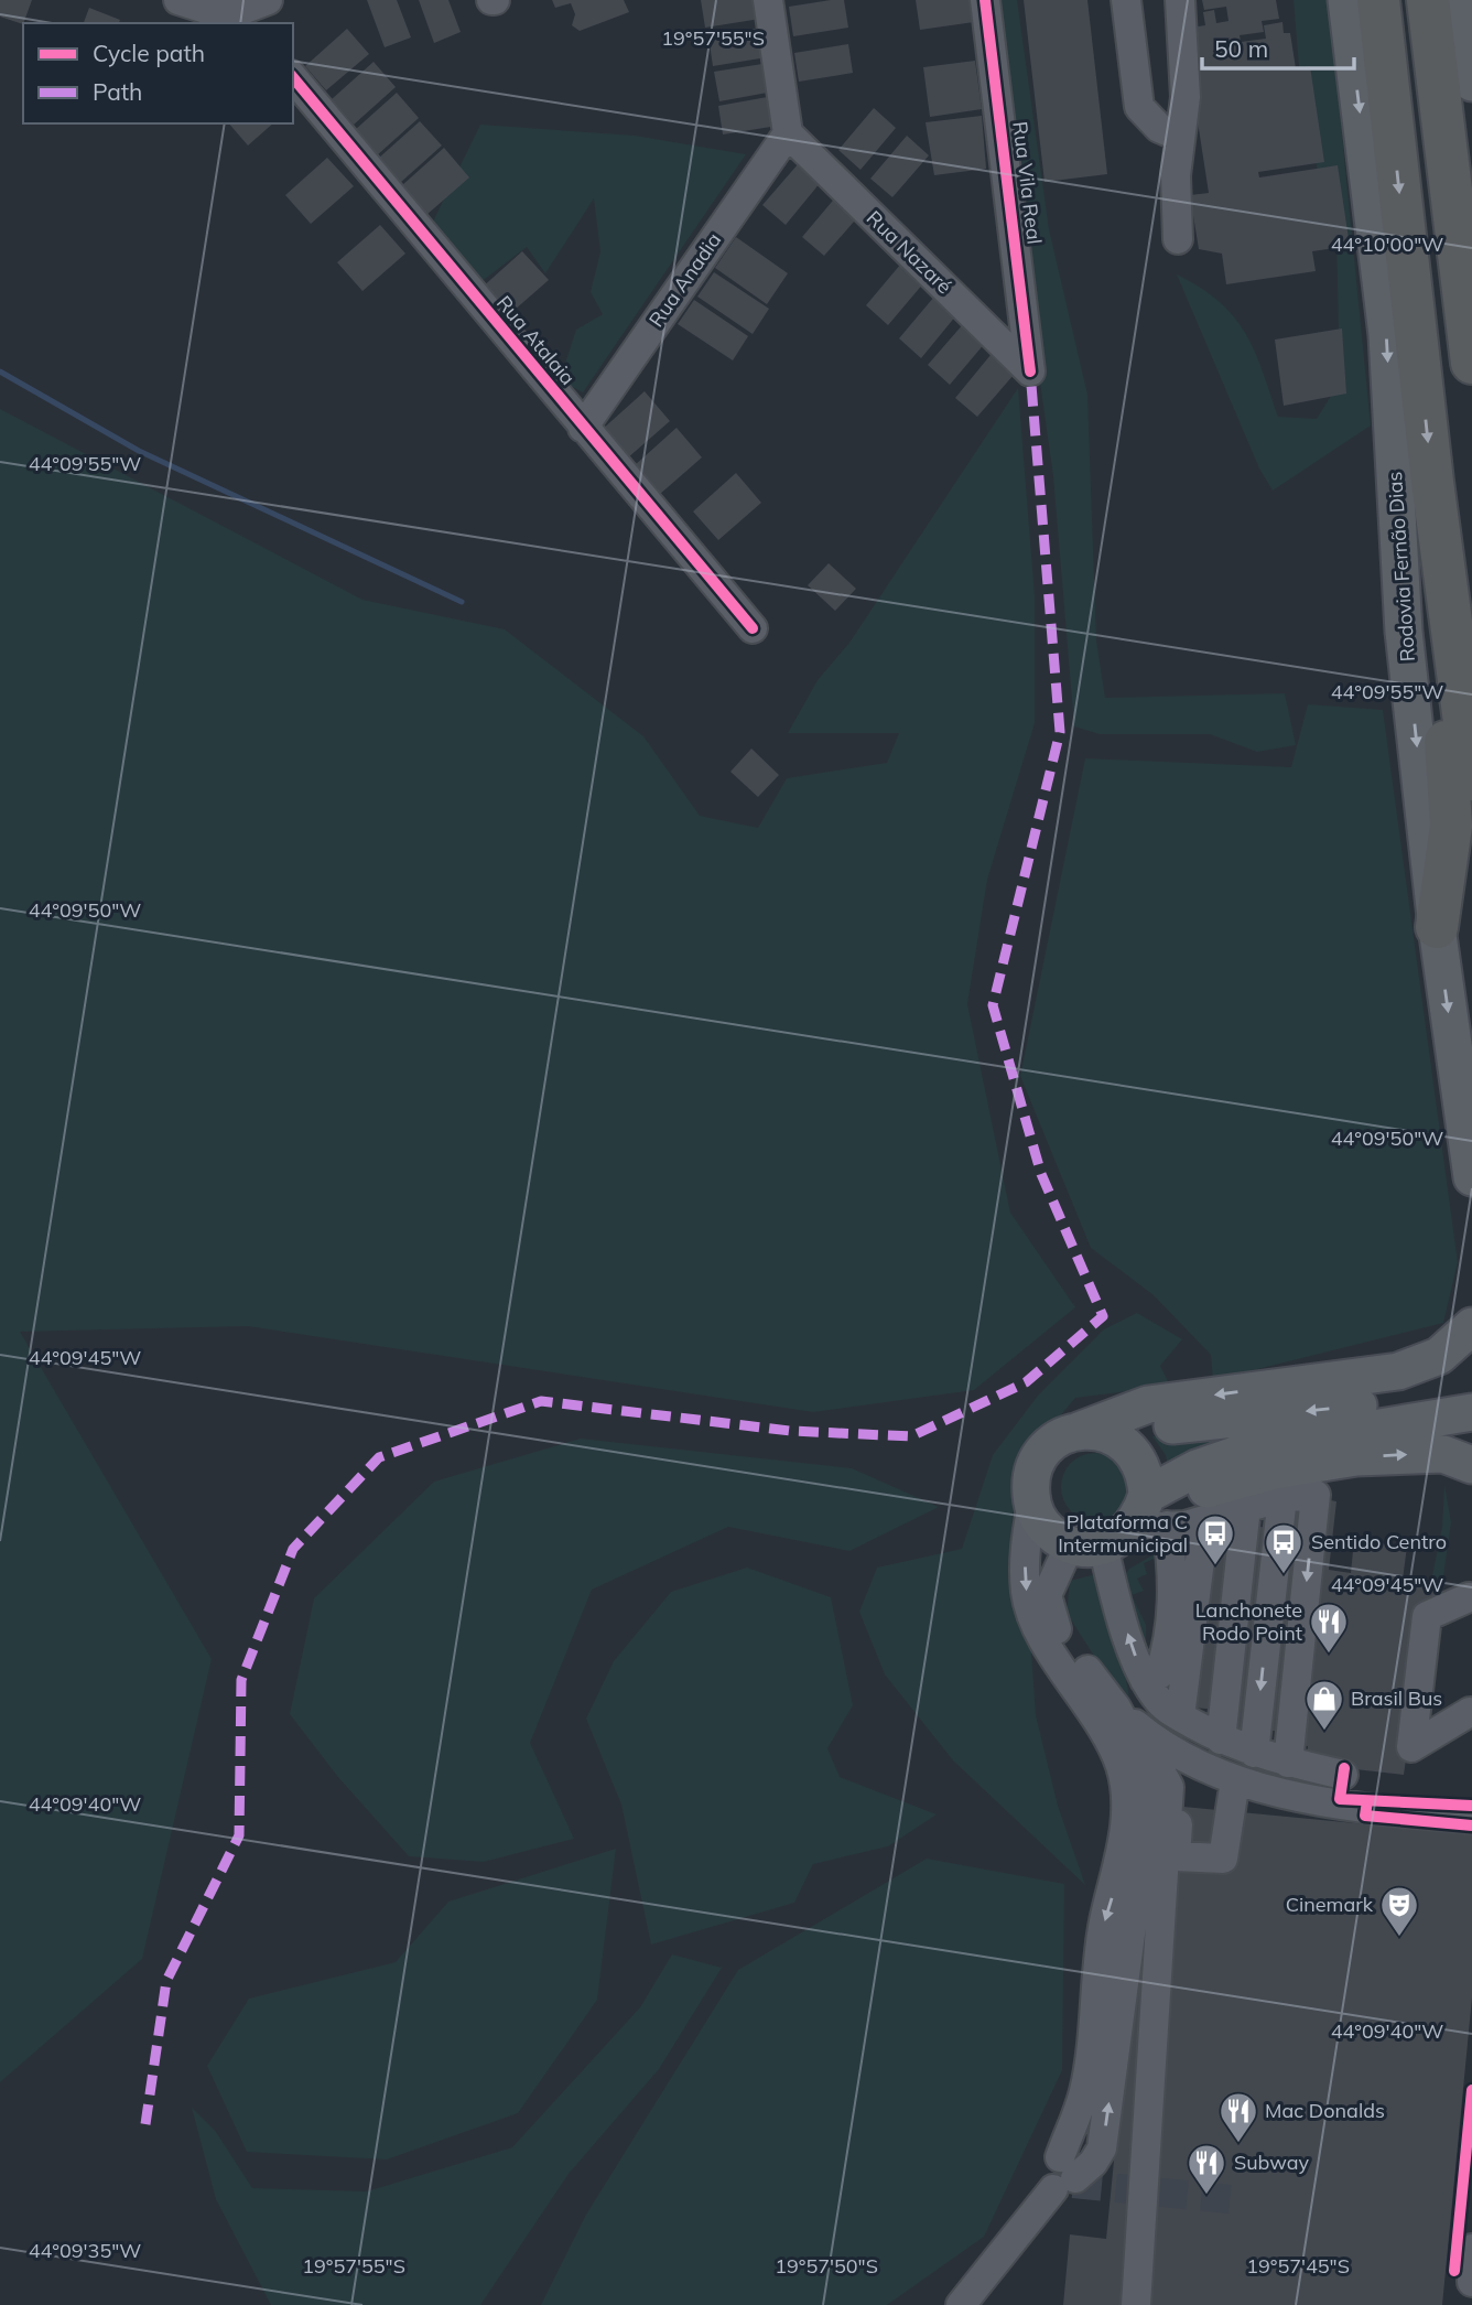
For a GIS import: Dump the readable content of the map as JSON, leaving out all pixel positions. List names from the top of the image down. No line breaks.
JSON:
{"streets":{"highway":["Rodovia Fernão Dias"],"street":["Rua Vila Real","Rua Nazaré","Rua Anadia","Rua Atalaia"]},"crossings":[["Rua Vila Real","Rua Nazaré"],["Rua Nazaré","Rua Anadia"],["Rua Anadia","Rua Atalaia"]],"one_way":["Rodovia Fernão Dias"],"places":{"bus stop":["Plataforma C Intermunicipal","Sentido Centro"],"restaurant":["Lanchonete Rodo Point","Mac Donalds","Subway"],"shop":["Brasil Bus"],"theatre":["Cinemark"]},"legend":["Cycle path","Path"],"scale_bar":"50 m","coordinates":["19°57'55\"S","44°10'00\"W","44°09'55\"W","44°09'50\"W","44°09'45\"W","44°09'40\"W","44°09'35\"W","19°57'50\"S","19°57'45\"S"]}
